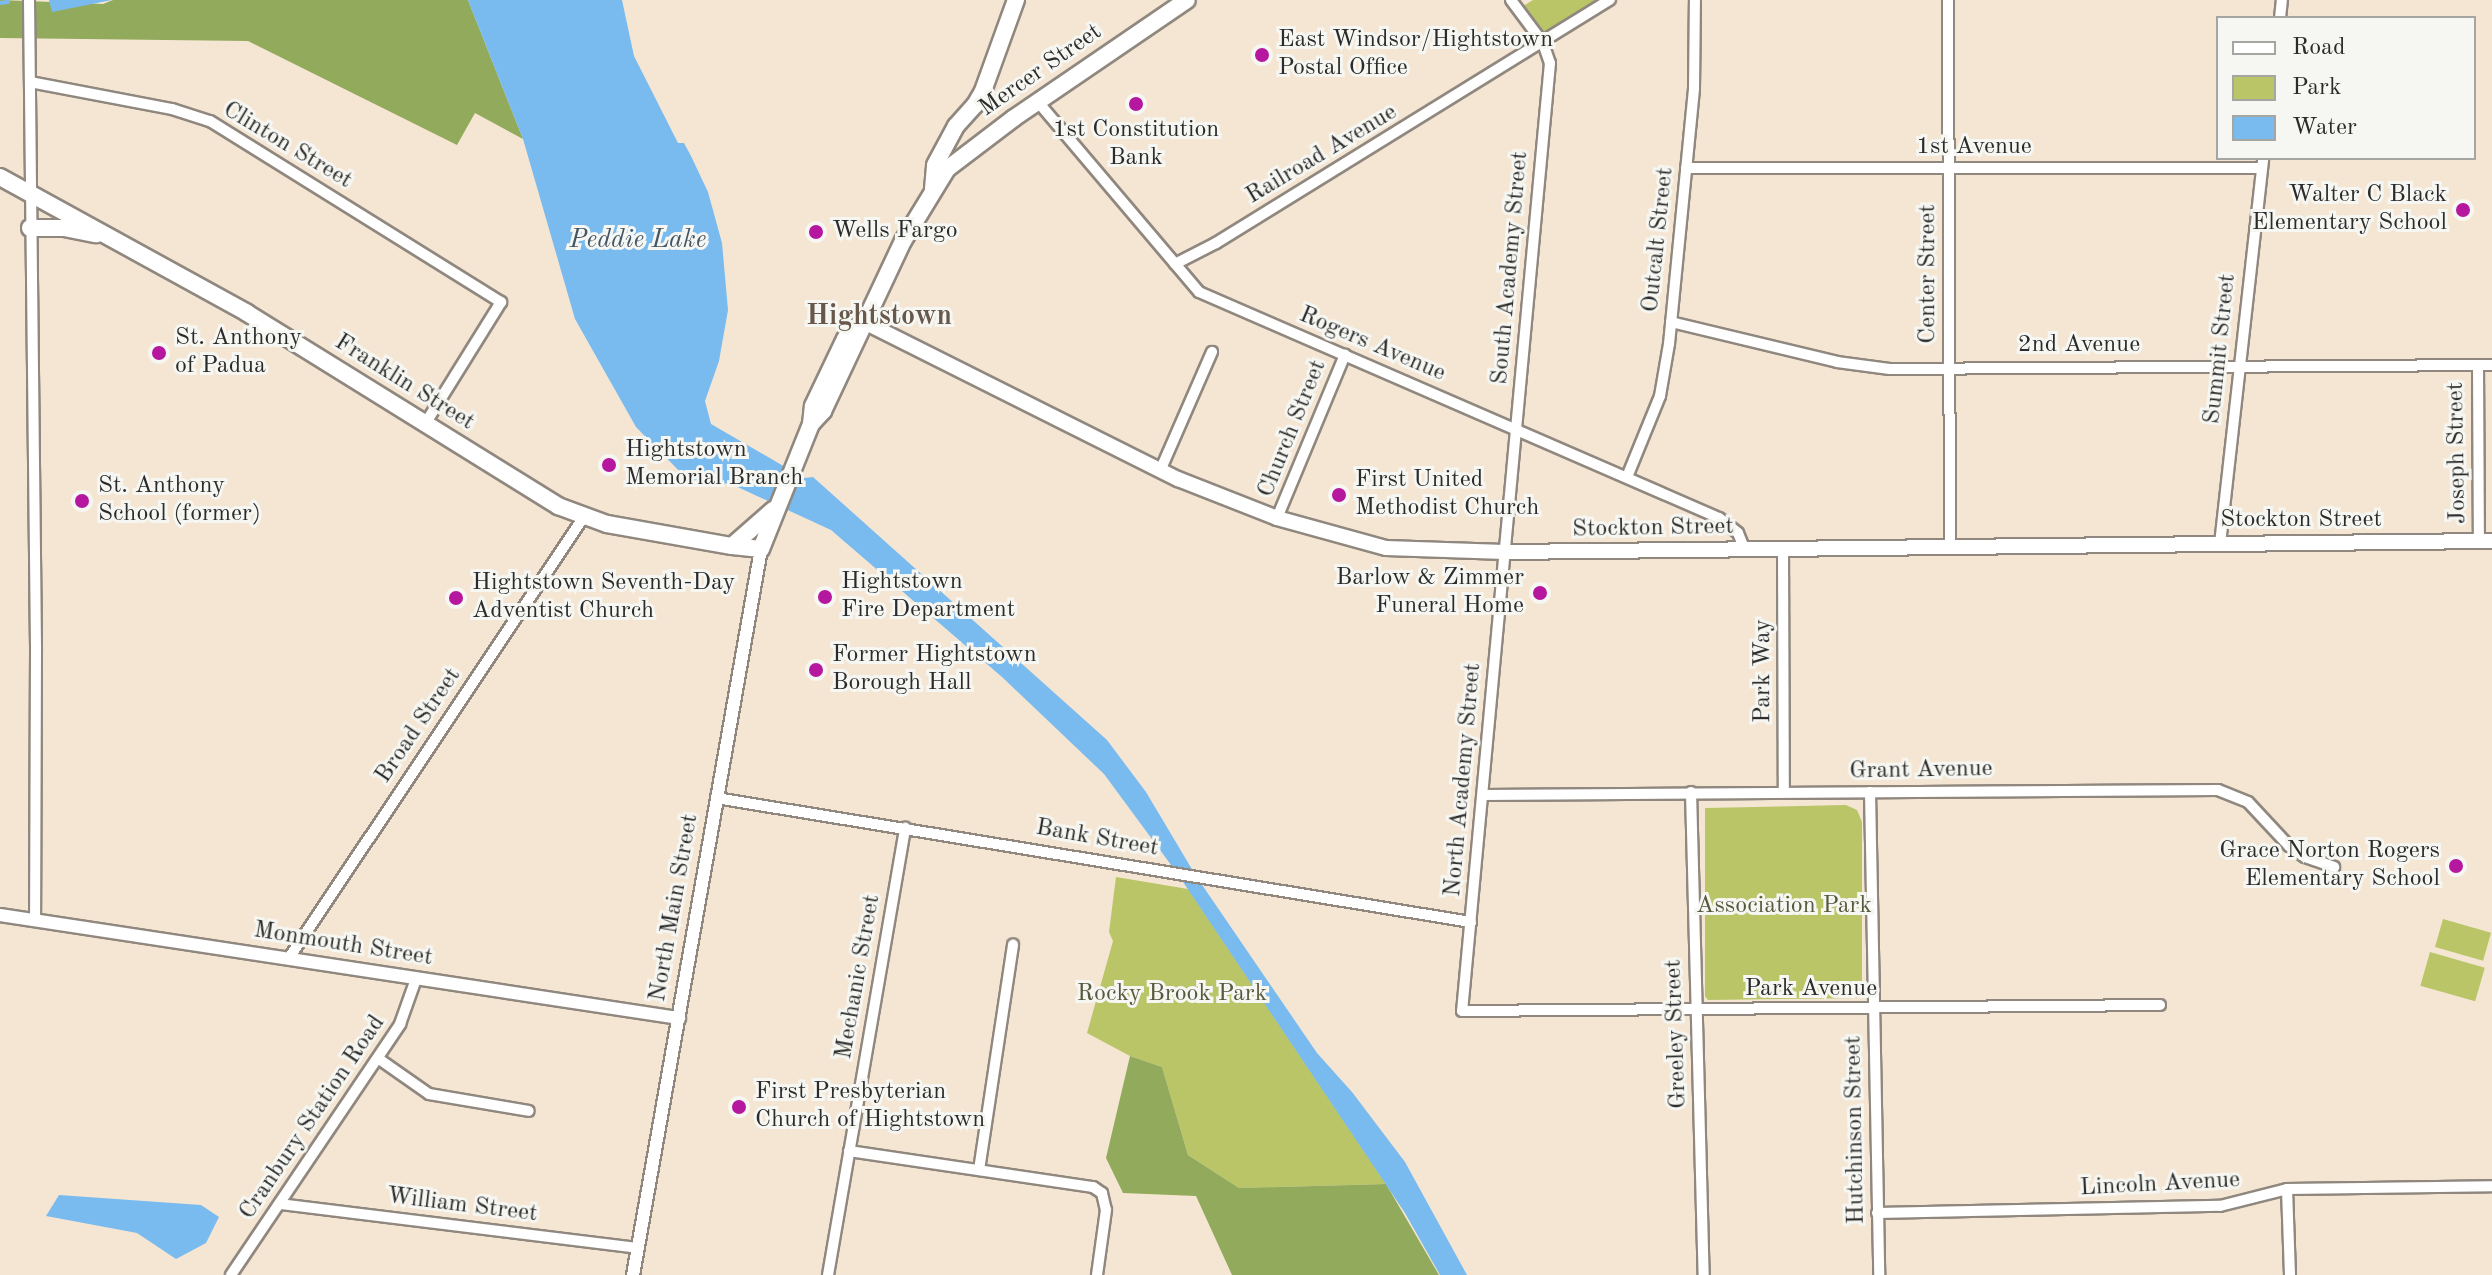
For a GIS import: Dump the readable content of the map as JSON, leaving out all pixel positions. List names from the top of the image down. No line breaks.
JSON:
{"streets":{"main road":["Mercer Street","Franklin Street","Stockton Street"],"street":["Clinton Street","1st Avenue","Railroad Avenue","Outcalt Street","South Academy Street","Center Street","Rogers Avenue","2nd Avenue","Summit Street","Church Street","Joseph Street","Park Way","Broad Street","Grant Avenue","North Academy Street","Bank Street","North Main Street","Monmouth Street","Mechanic Street","Park Avenue","Greeley Street","Cranbury Station Road","Hutchinson Street","Lincoln Avenue","William Street"]},"crossings":[["Mercer Street","Rogers Avenue"],["Clinton Street","Franklin Street"],["1st Avenue","Outcalt Street"],["1st Avenue","Center Street"],["1st Avenue","Summit Street"],["Railroad Avenue","South Academy Street"],["Railroad Avenue","Rogers Avenue"],["Outcalt Street","Rogers Avenue"],["Outcalt Street","2nd Avenue"],["South Academy Street","Rogers Avenue"],["South Academy Street","Stockton Street"],["South Academy Street","North Academy Street"],["Center Street","2nd Avenue"],["Center Street","Stockton Street"],["Rogers Avenue","Church Street"],["Rogers Avenue","Stockton Street"],["2nd Avenue","Summit Street"],["2nd Avenue","Joseph Street"],["Summit Street","Stockton Street"],["Franklin Street","Broad Street"],["Franklin Street","North Main Street"],["Church Street","Stockton Street"],["Joseph Street","Stockton Street"],["Stockton Street","Park Way"],["Stockton Street","North Academy Street"],["Park Way","Grant Avenue"],["Broad Street","Monmouth Street"],["Grant Avenue","North Academy Street"],["Grant Avenue","Greeley Street"],["Grant Avenue","Hutchinson Street"],["North Academy Street","Bank Street"],["North Academy Street","Park Avenue"],["Bank Street","North Main Street"],["Bank Street","Mechanic Street"],["North Main Street","Monmouth Street"],["North Main Street","William Street"],["Monmouth Street","Cranbury Station Road"],["Park Avenue","Greeley Street"],["Park Avenue","Hutchinson Street"],["Cranbury Station Road","William Street"],["Hutchinson Street","Lincoln Avenue"]],"districts":["Hightstown"],"water":["Peddie Lake"],"parks":["Association Park","Rocky Brook Park"],"places":["East Windsor/Hightstown Postal Office","1st Constitution Bank","Walter C Black Elementary School","Wells Fargo","St. Anthony of Padua","Hightstown Memorial Branch","First United Methodist Church","St. Anthony School (former)","Barlow & Zimmer Funeral Home","Hightstown Fire Department","Hightstown Seventh-Day Adventist Church","Former Hightstown Borough Hall","Grace Norton Rogers Elementary School","First Presbyterian Church of Hightstown"],"legend":["Road","Park","Water"]}
